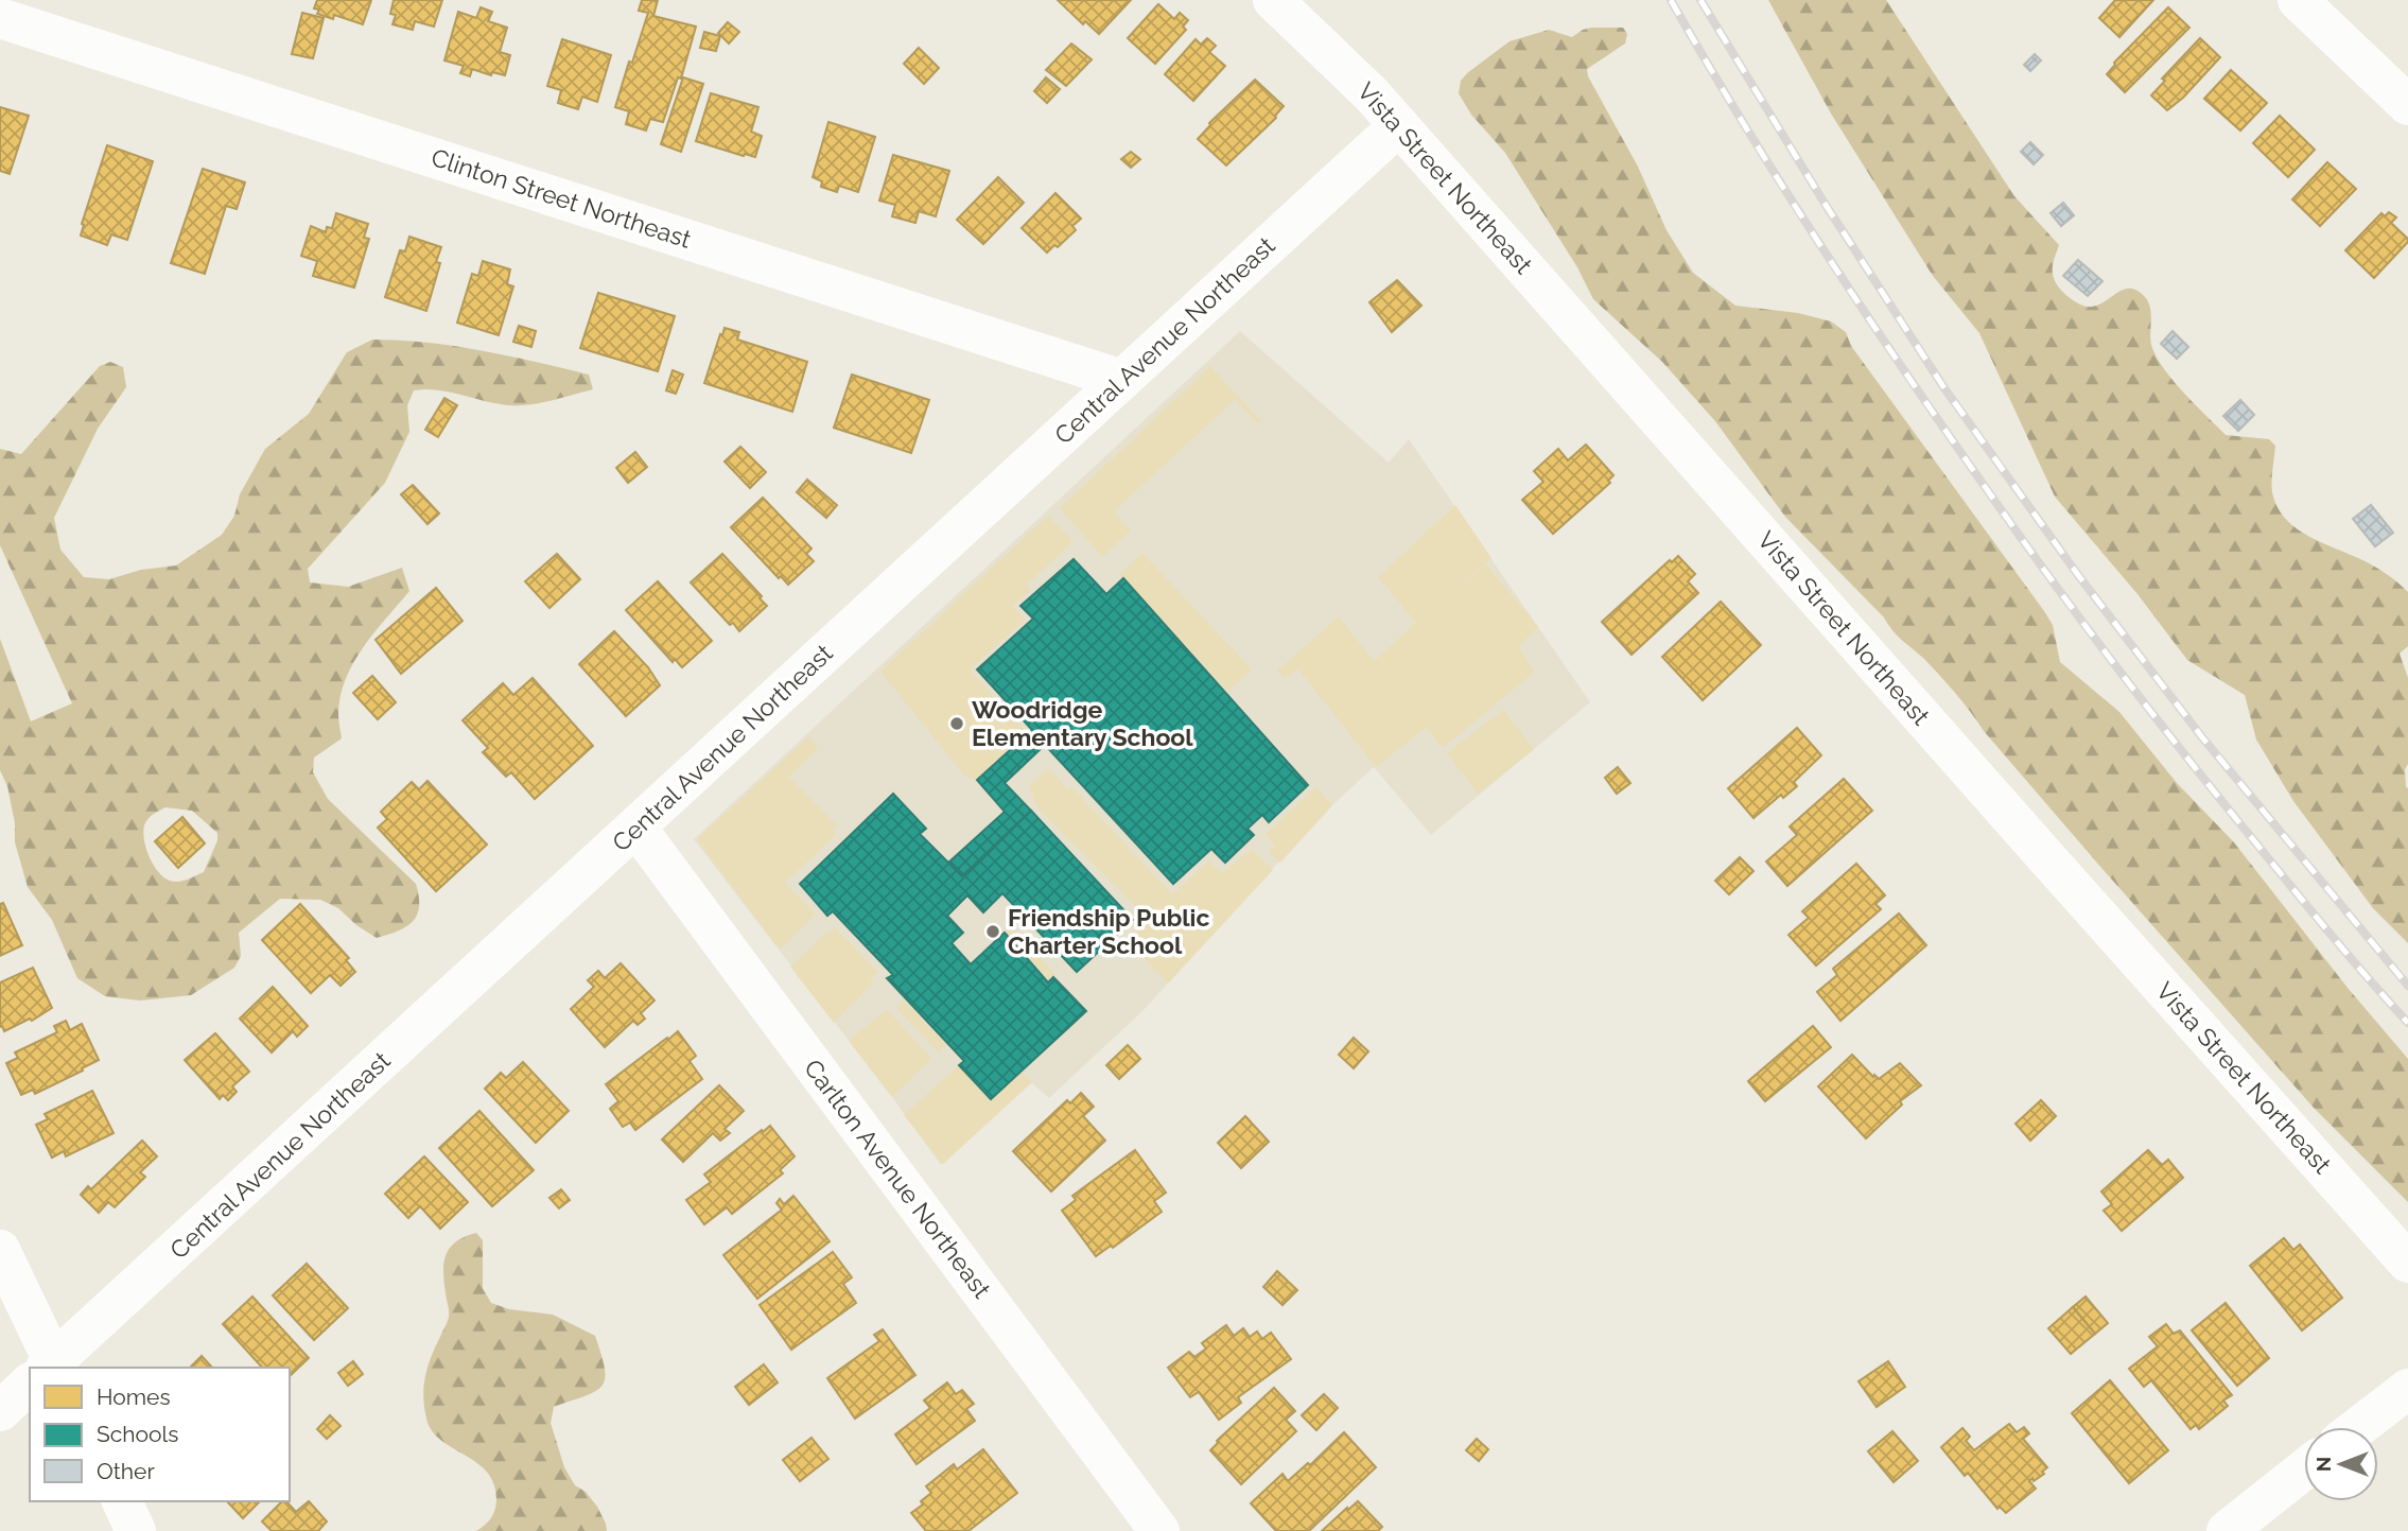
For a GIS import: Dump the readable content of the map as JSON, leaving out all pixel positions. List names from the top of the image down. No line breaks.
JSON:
{"streets":{"street":["Vista Street Northeast","Clinton Street Northeast","Central Avenue Northeast","Carlton Avenue Northeast"]},"crossings":[["Vista Street Northeast","Central Avenue Northeast"],["Clinton Street Northeast","Central Avenue Northeast"],["Central Avenue Northeast","Carlton Avenue Northeast"]],"places":["Woodridge Elementary School","Friendship Public Charter School"],"legend":["Homes","Schools","Other"],"north":"left"}
